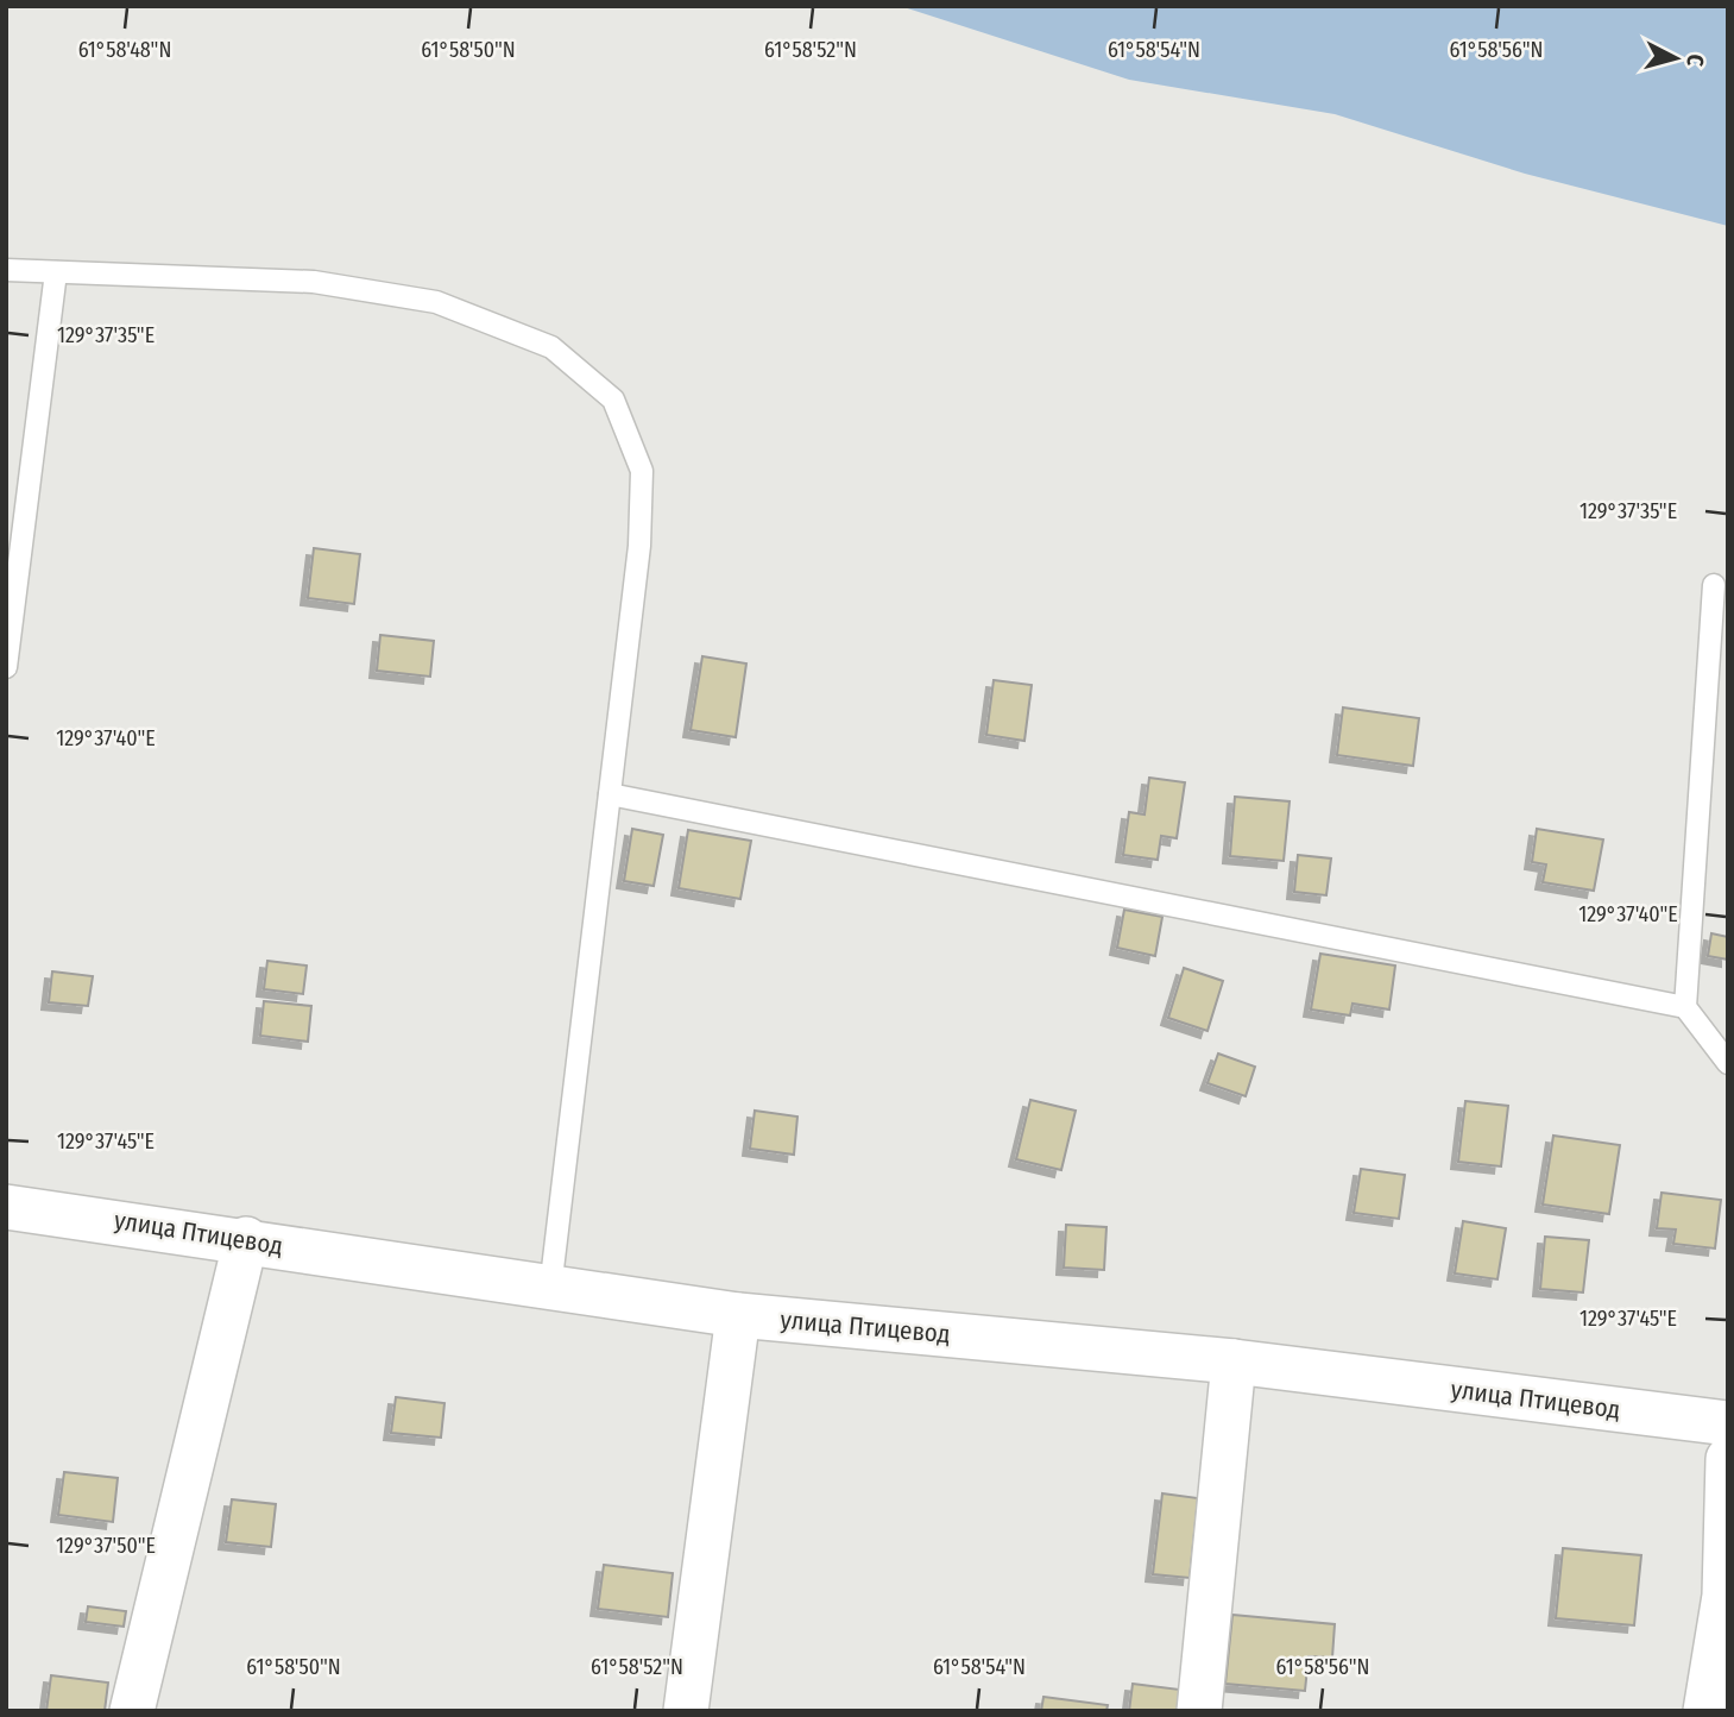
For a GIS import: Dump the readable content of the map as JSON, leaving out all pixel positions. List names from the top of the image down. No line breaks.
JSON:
{"streets":{"street":["улица Птицевод"]},"north":"right","coordinates":["61°58'48\"N","61°58'50\"N","61°58'52\"N","61°58'54\"N","61°58'56\"N","129°37'35\"E","129°37'40\"E","129°37'45\"E","129°37'50\"E"]}
